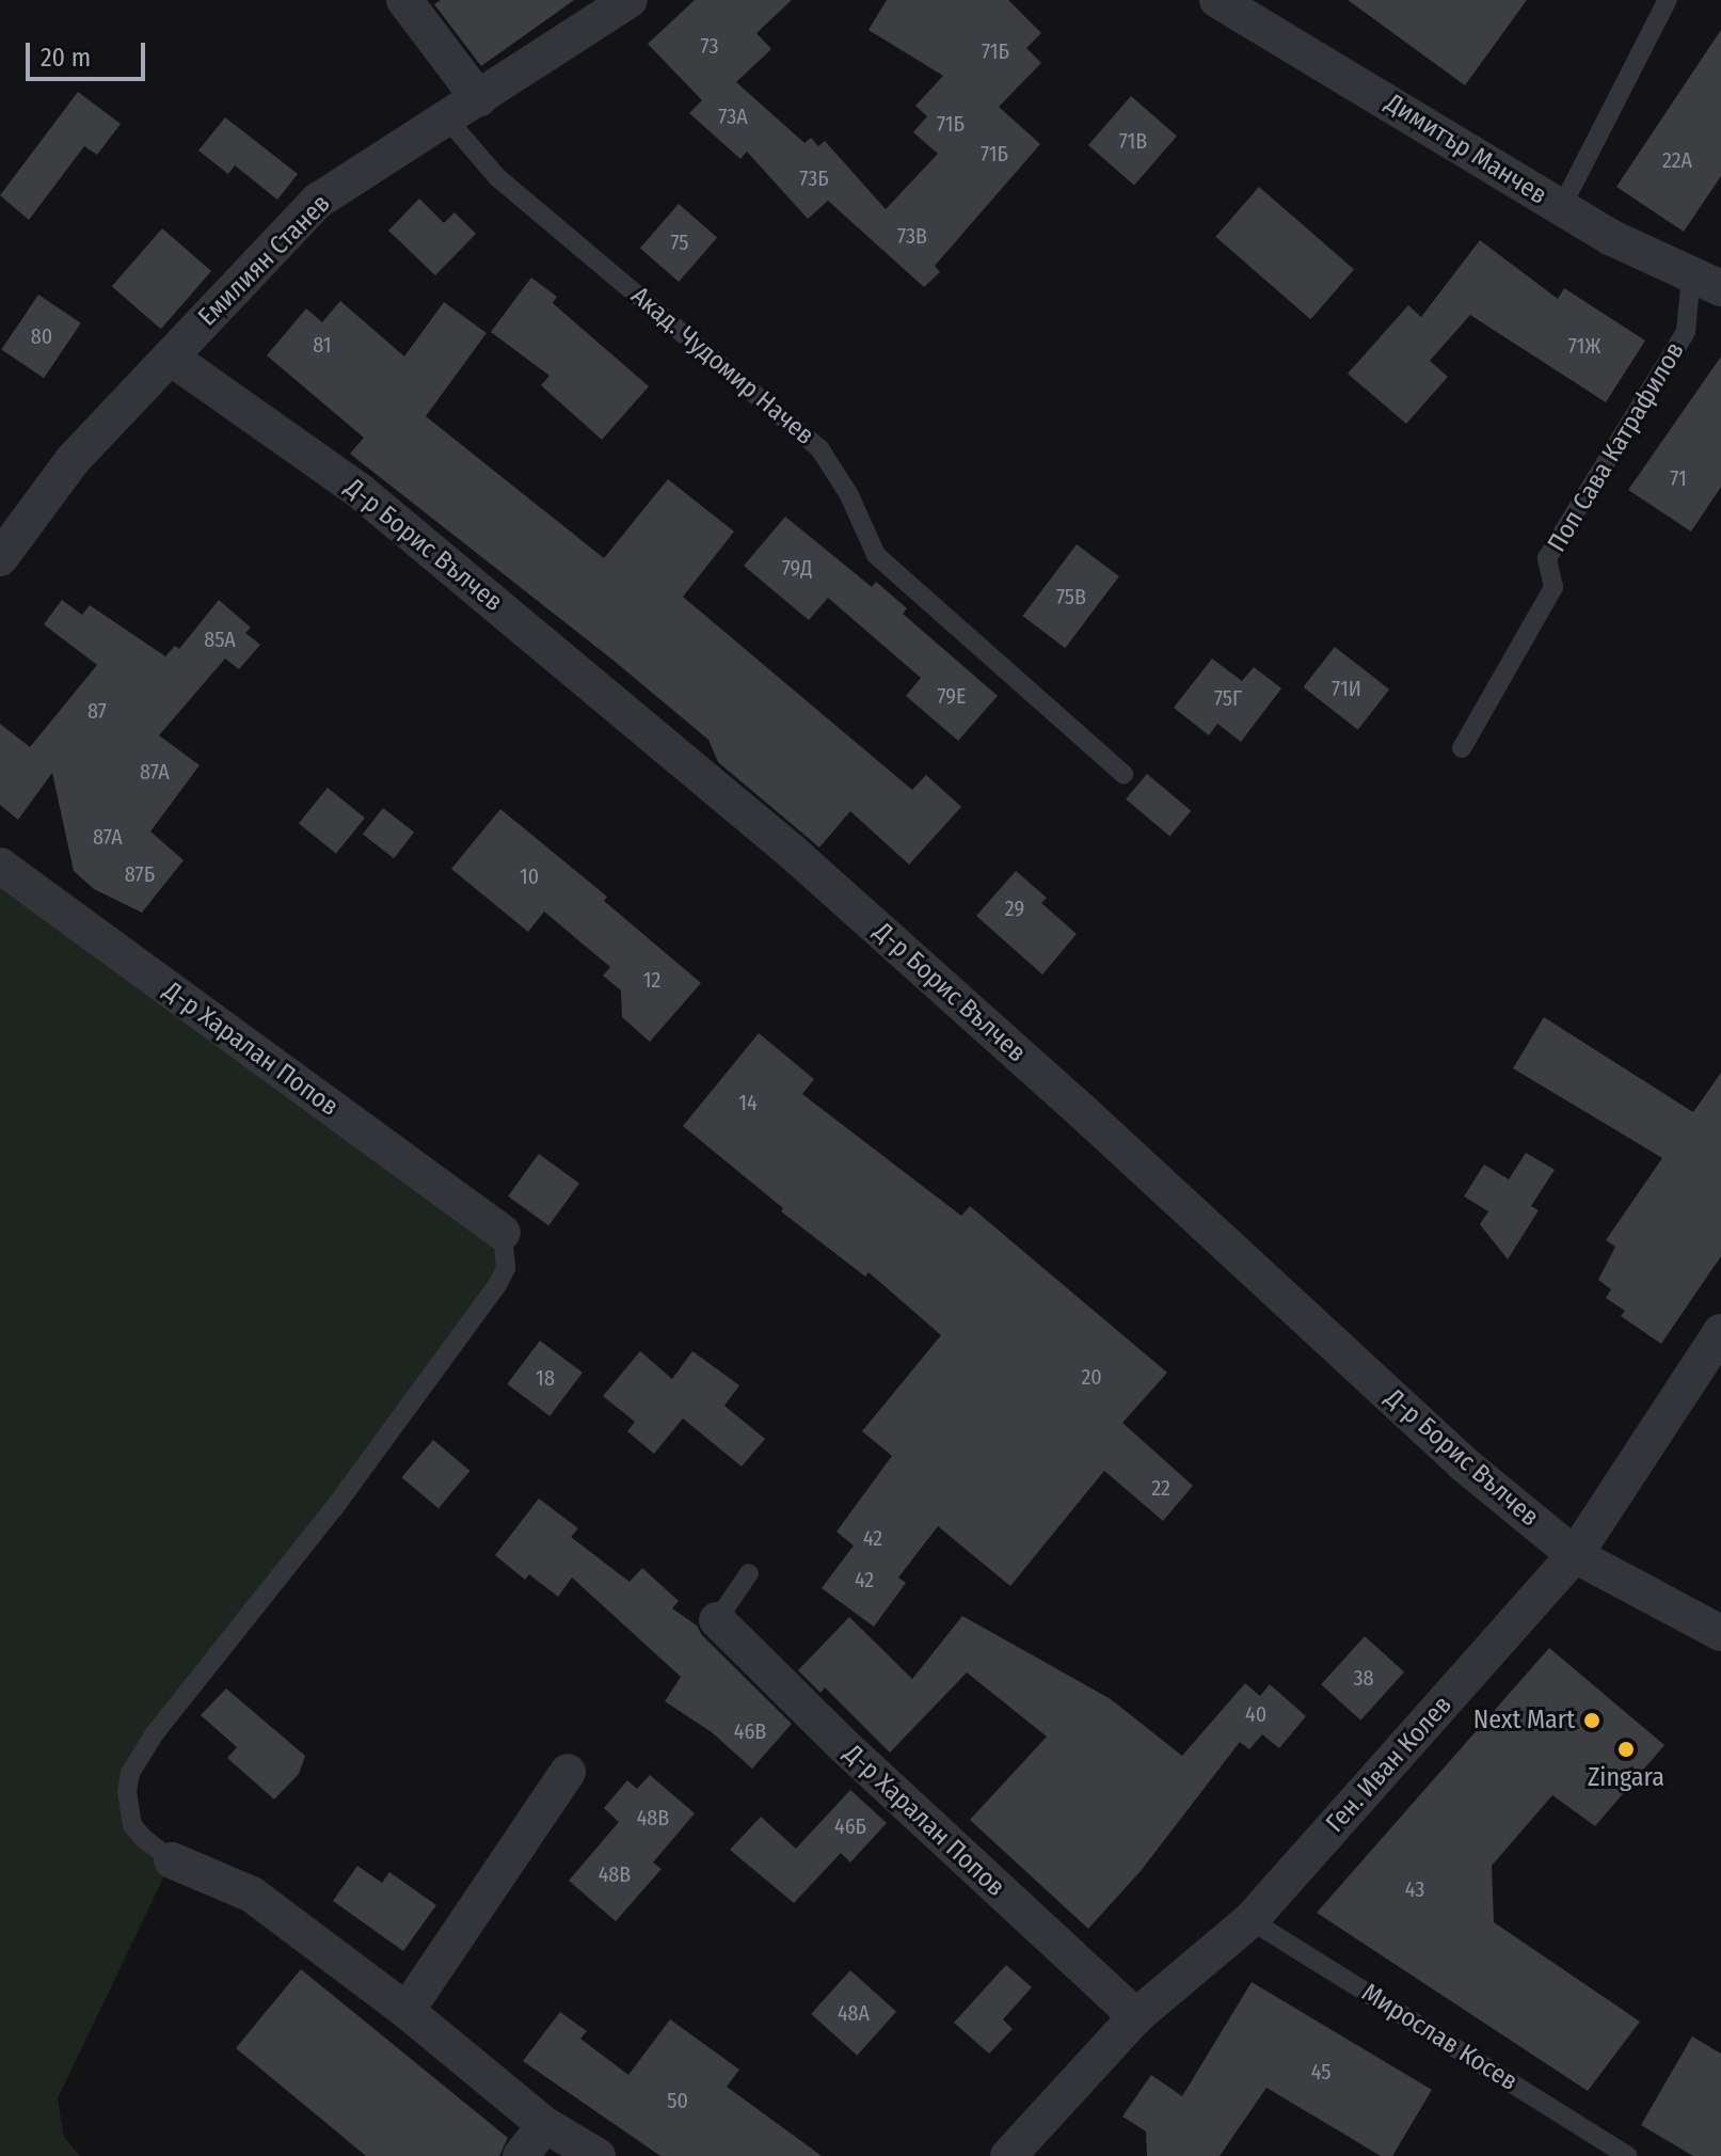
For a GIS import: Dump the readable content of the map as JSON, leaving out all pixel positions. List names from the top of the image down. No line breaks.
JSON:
{"streets":{"street":["Димитър Манчев","Емилиян Станев","Д-р Борис Вълчев","Д-р Харалан Попов","Ген. Иван Колев"],"lane":["Акад. Чудомир Начев","Поп Сава Катрафилов","Мирослав Косев"]},"crossings":[["Димитър Манчев","Поп Сава Катрафилов"],["Емилиян Станев","Акад. Чудомир Начев"],["Емилиян Станев","Д-р Борис Вълчев"],["Д-р Борис Вълчев","Ген. Иван Колев"],["Д-р Харалан Попов","Ген. Иван Колев"],["Ген. Иван Колев","Мирослав Косев"]],"places":["Next Mart","Zingara"],"house_numbers":["73","71Б","73А","71Б","71В","71Б","22А","73Б","73В","75","80","81","71Ж","71","79Д","75В","85А","71И","79Е","75Г","87","87А","87А","87Б","10","29","12","14","20","18","22","42","42","38","40","46В","48В","46Б","48В","43","48А","45","50"],"scale_bar":"20 m"}
